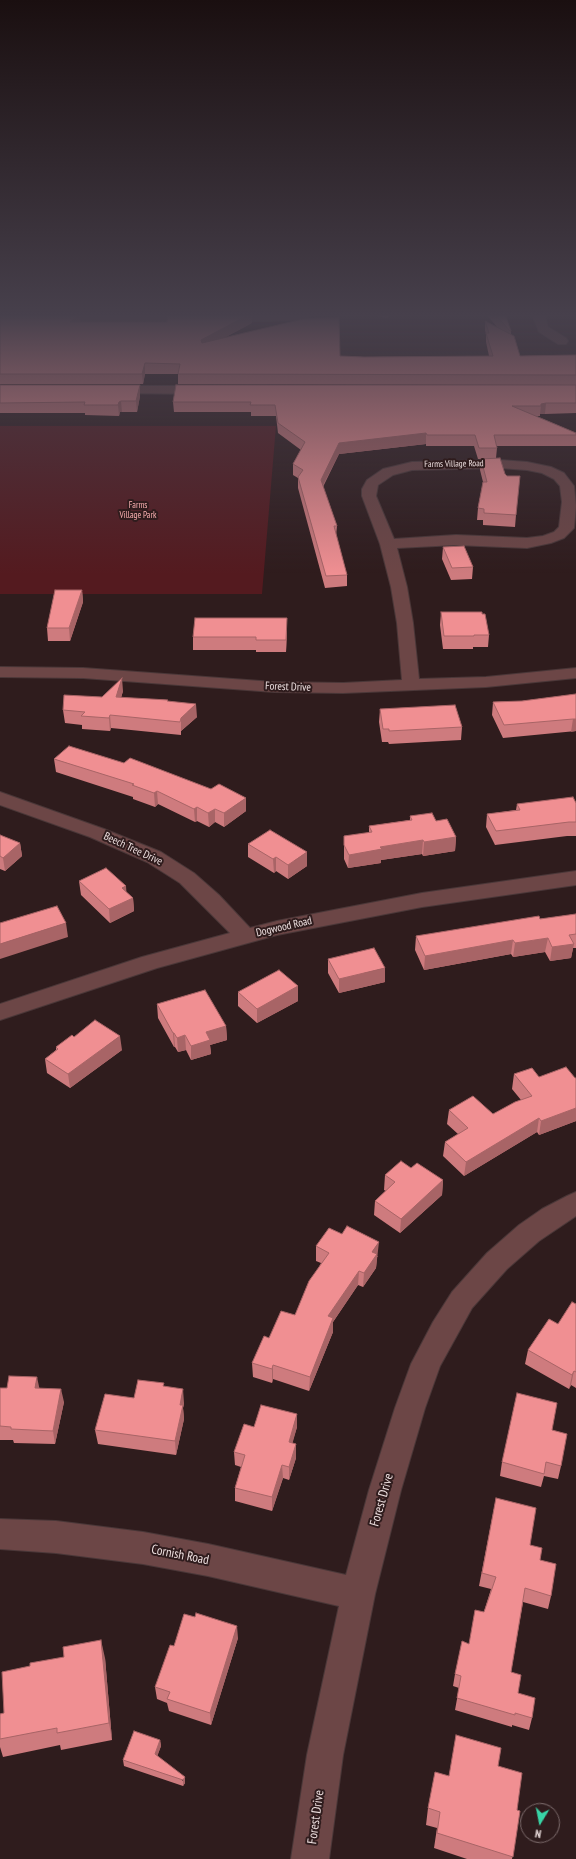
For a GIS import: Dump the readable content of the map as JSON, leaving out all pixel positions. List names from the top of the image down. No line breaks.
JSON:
{"streets":{"street":["Farms Village Road","Forest Drive","Beech Tree Drive","Dogwood Road","Cornish Road"]},"crossings":[["Farms Village Road","Forest Drive"],["Forest Drive","Cornish Road"],["Beech Tree Drive","Dogwood Road"]],"parks":["Farms Village Park"],"north":"bottom"}
